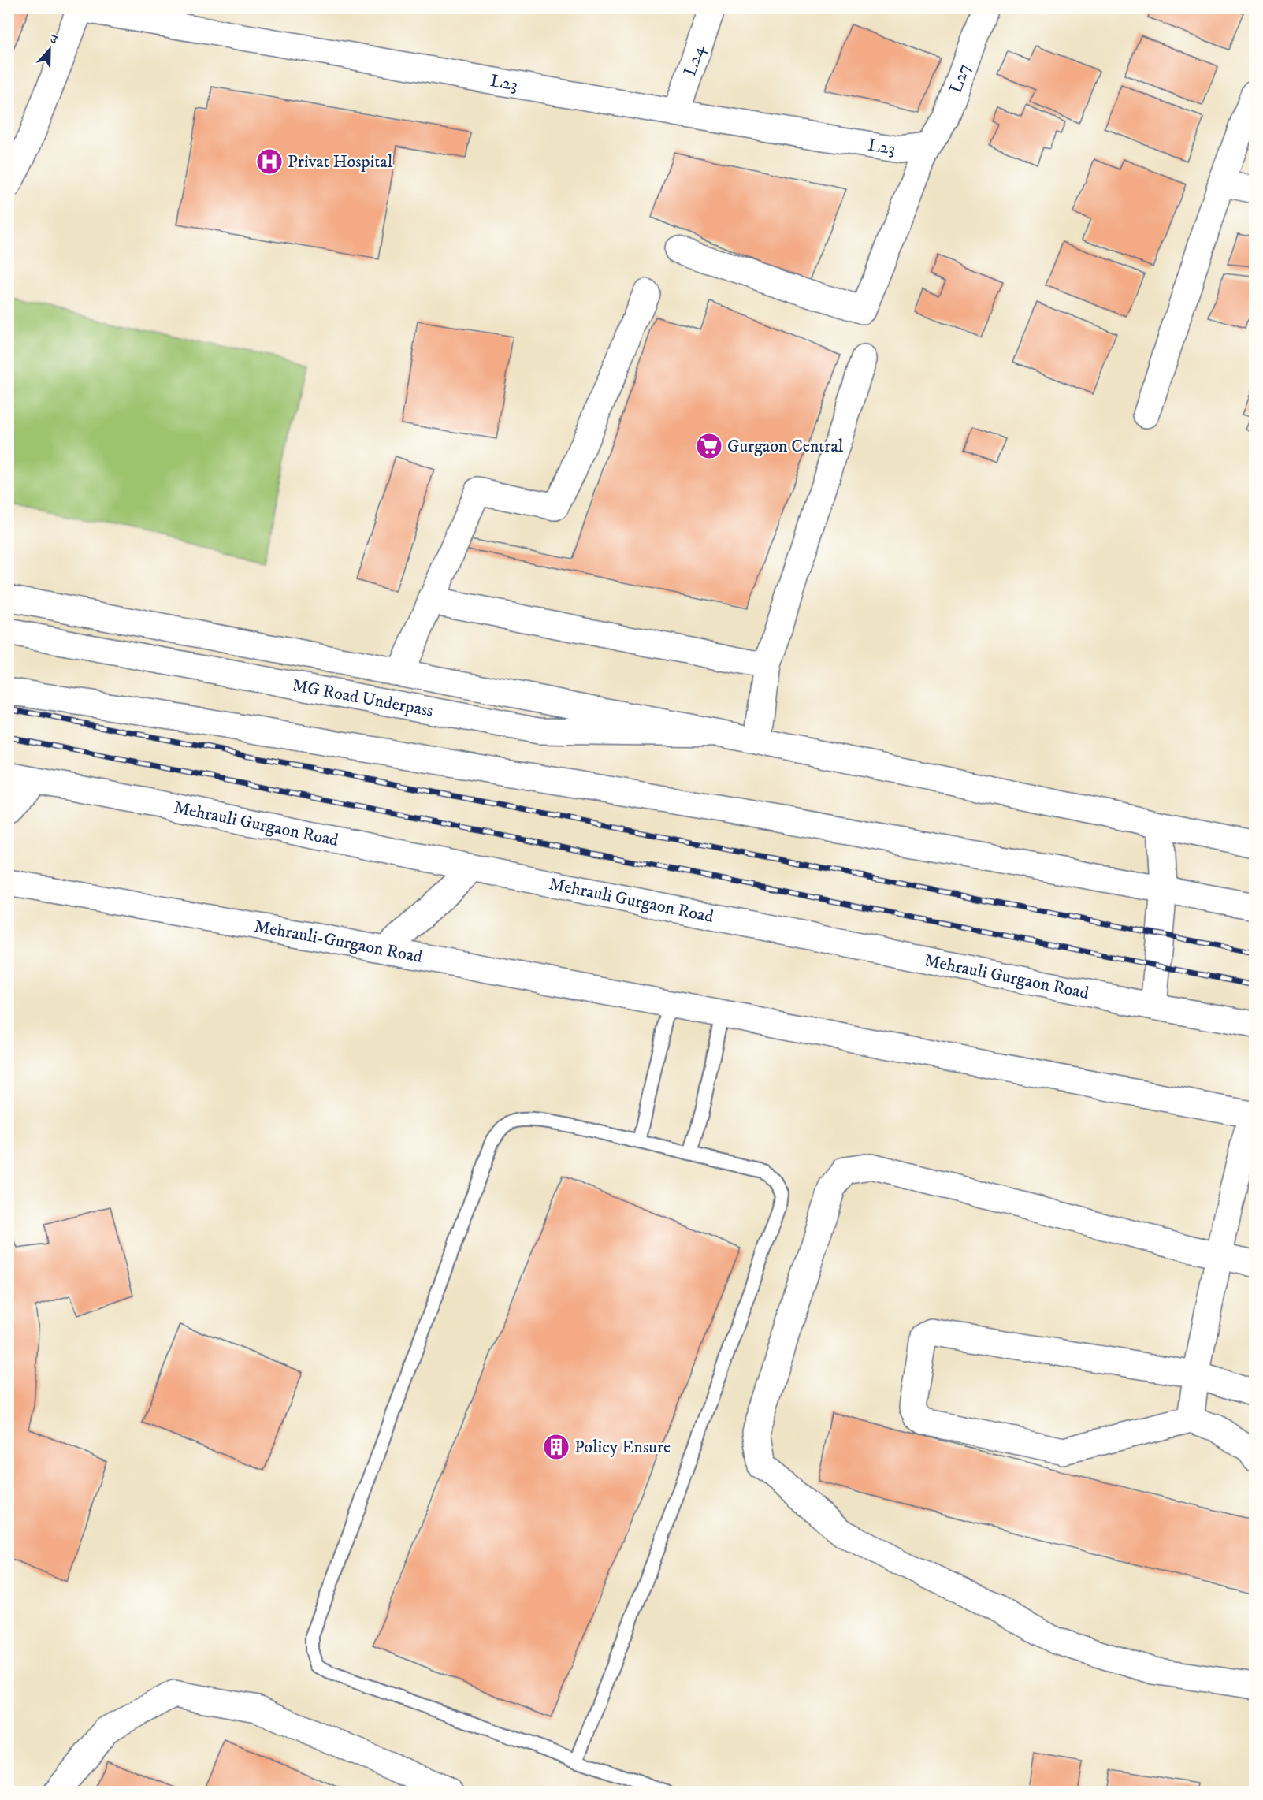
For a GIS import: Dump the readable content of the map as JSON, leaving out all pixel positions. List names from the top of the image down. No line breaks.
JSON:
{"streets":{"main road":["L24","L27","L23","MG Road Underpass","Mehrauli Gurgaon Road","Mehrauli-Gurgaon Road"]},"crossings":[["L24","L23"],["L27","L23"]],"places":{"hospital":["Privat Hospital"],"supermarket":["Gurgaon Central"],"building":["Policy Ensure"]},"north":"top"}
